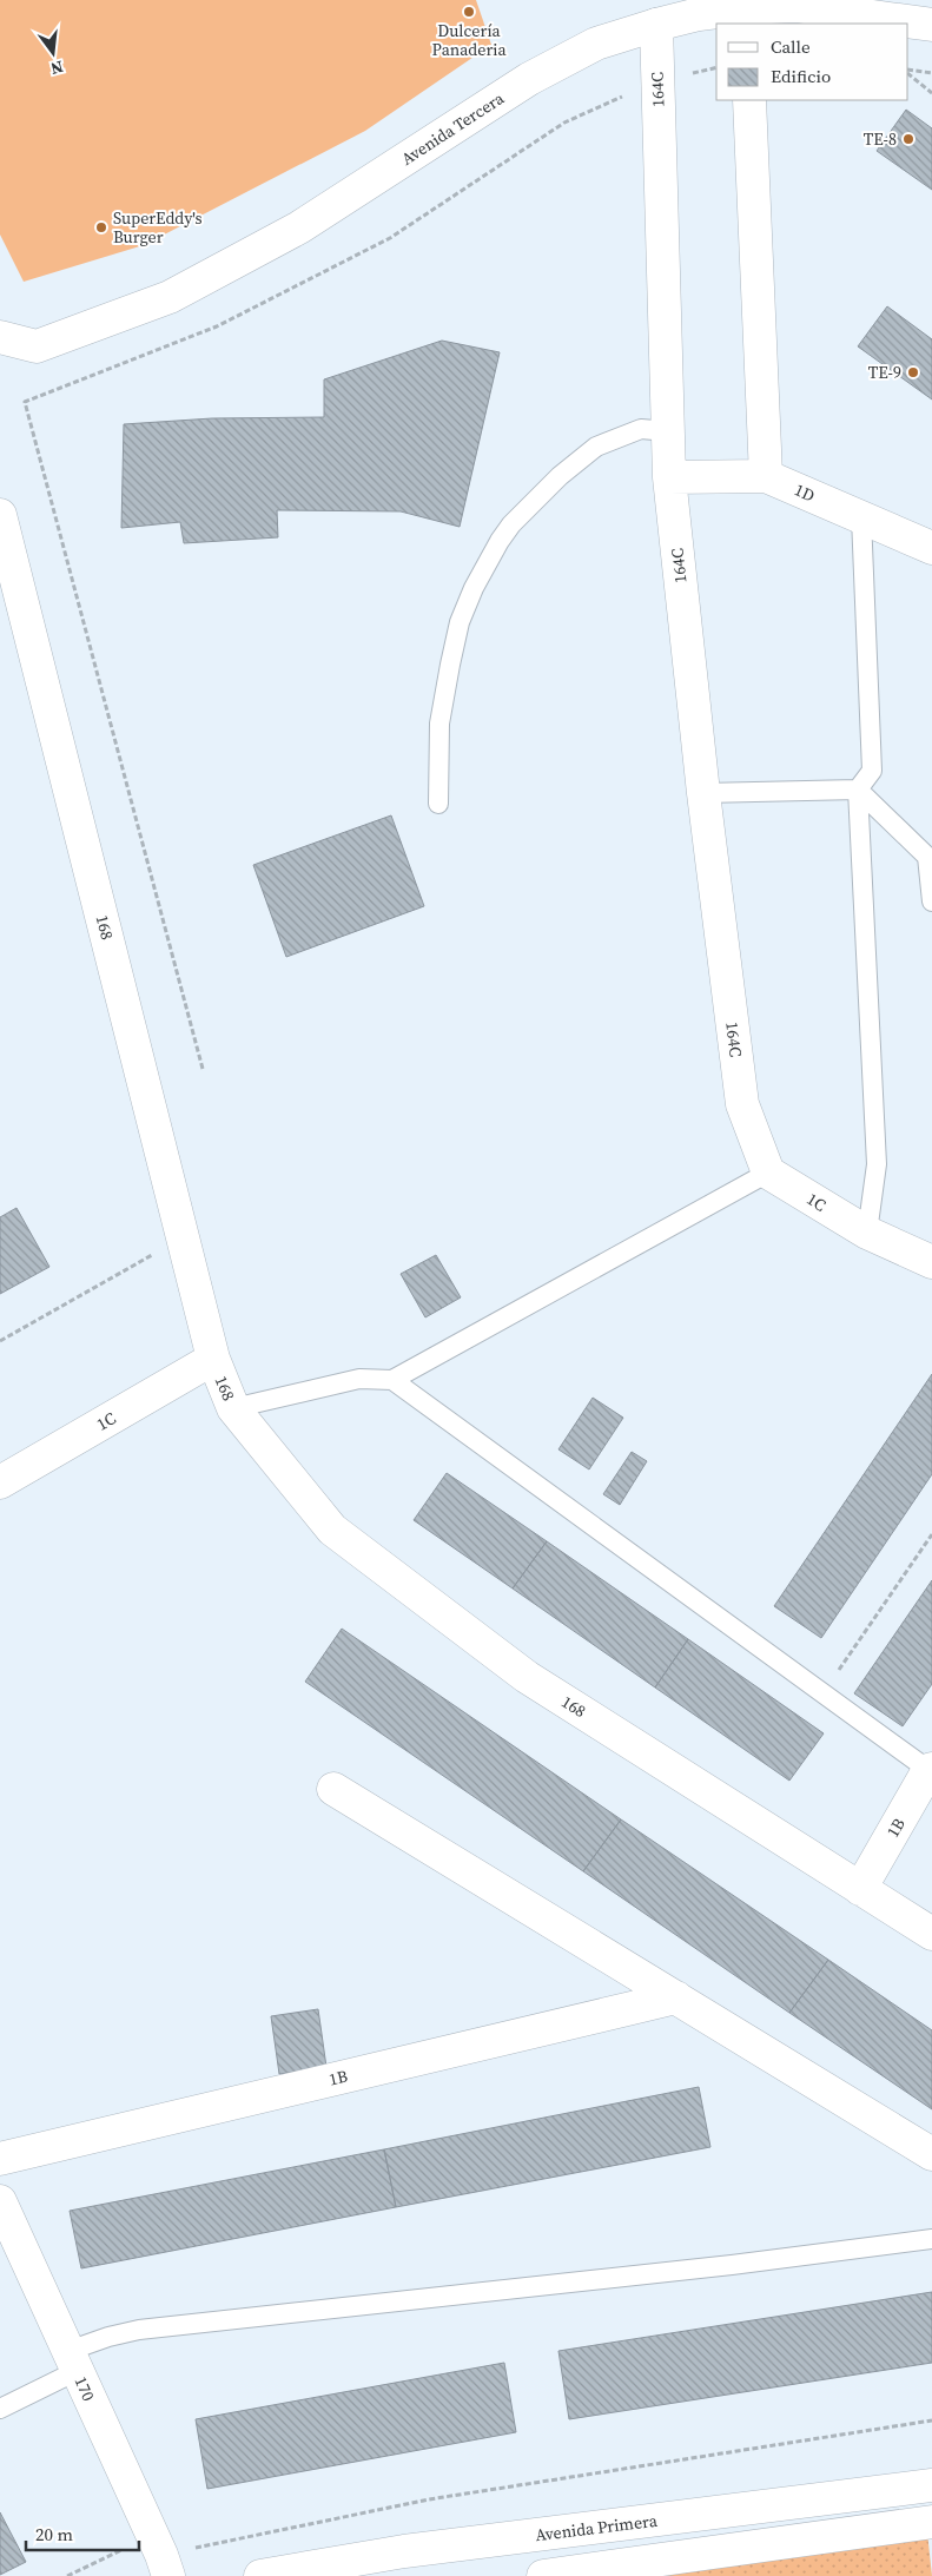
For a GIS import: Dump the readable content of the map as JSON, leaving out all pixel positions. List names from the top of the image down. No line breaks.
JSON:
{"streets":{"street":["164C","Avenida Tercera","1D","168","1C","1B","170","Avenida Primera"]},"crossings":[["164C","Avenida Tercera"],["164C","1D"],["164C","1C"],["168","1C"],["168","1B"]],"places":["Dulcería Panaderia","TE-8","SuperEddy's Burger","TE-9"],"legend":["Calle","Edificio"],"scale_bar":"20 m","north":"bottom"}
